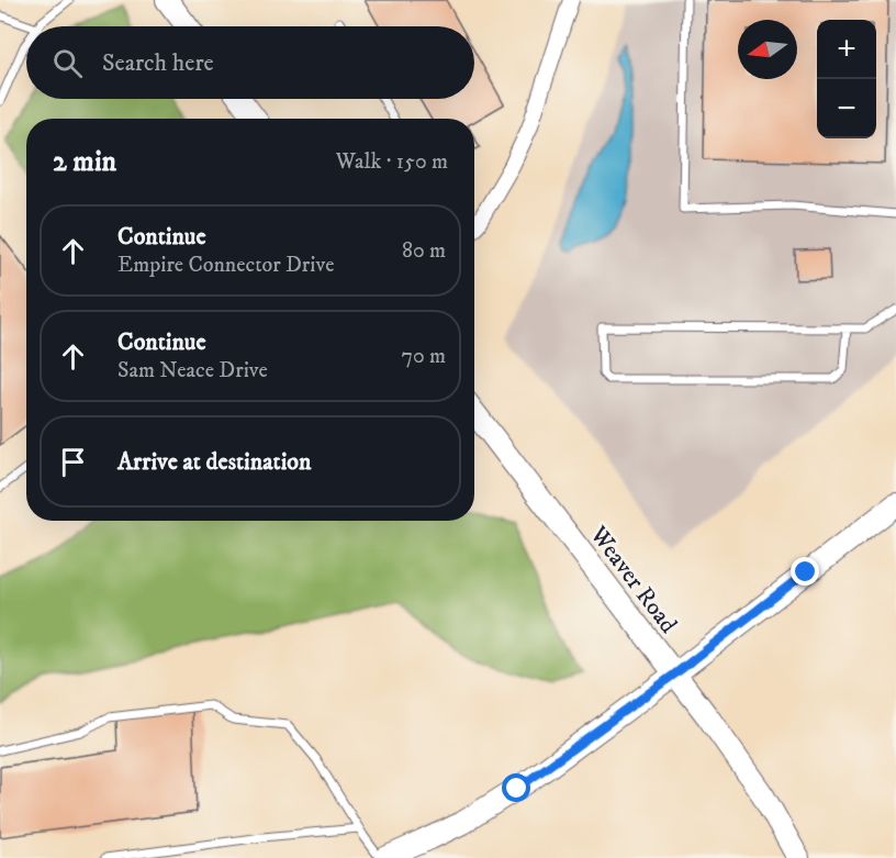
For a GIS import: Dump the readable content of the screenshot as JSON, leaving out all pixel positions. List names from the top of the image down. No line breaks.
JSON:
{"streets":{"main road":["Weaver Road"]},"north":"left","page":{"map_buttons":["+","−"],"search":"Search here","heading":["2 min","Walk · 150 m"],"list":[["Continue","Empire Connector Drive","80 m"],["Continue","Sam Neace Drive","70 m"],"Arrive at destination"]}}
